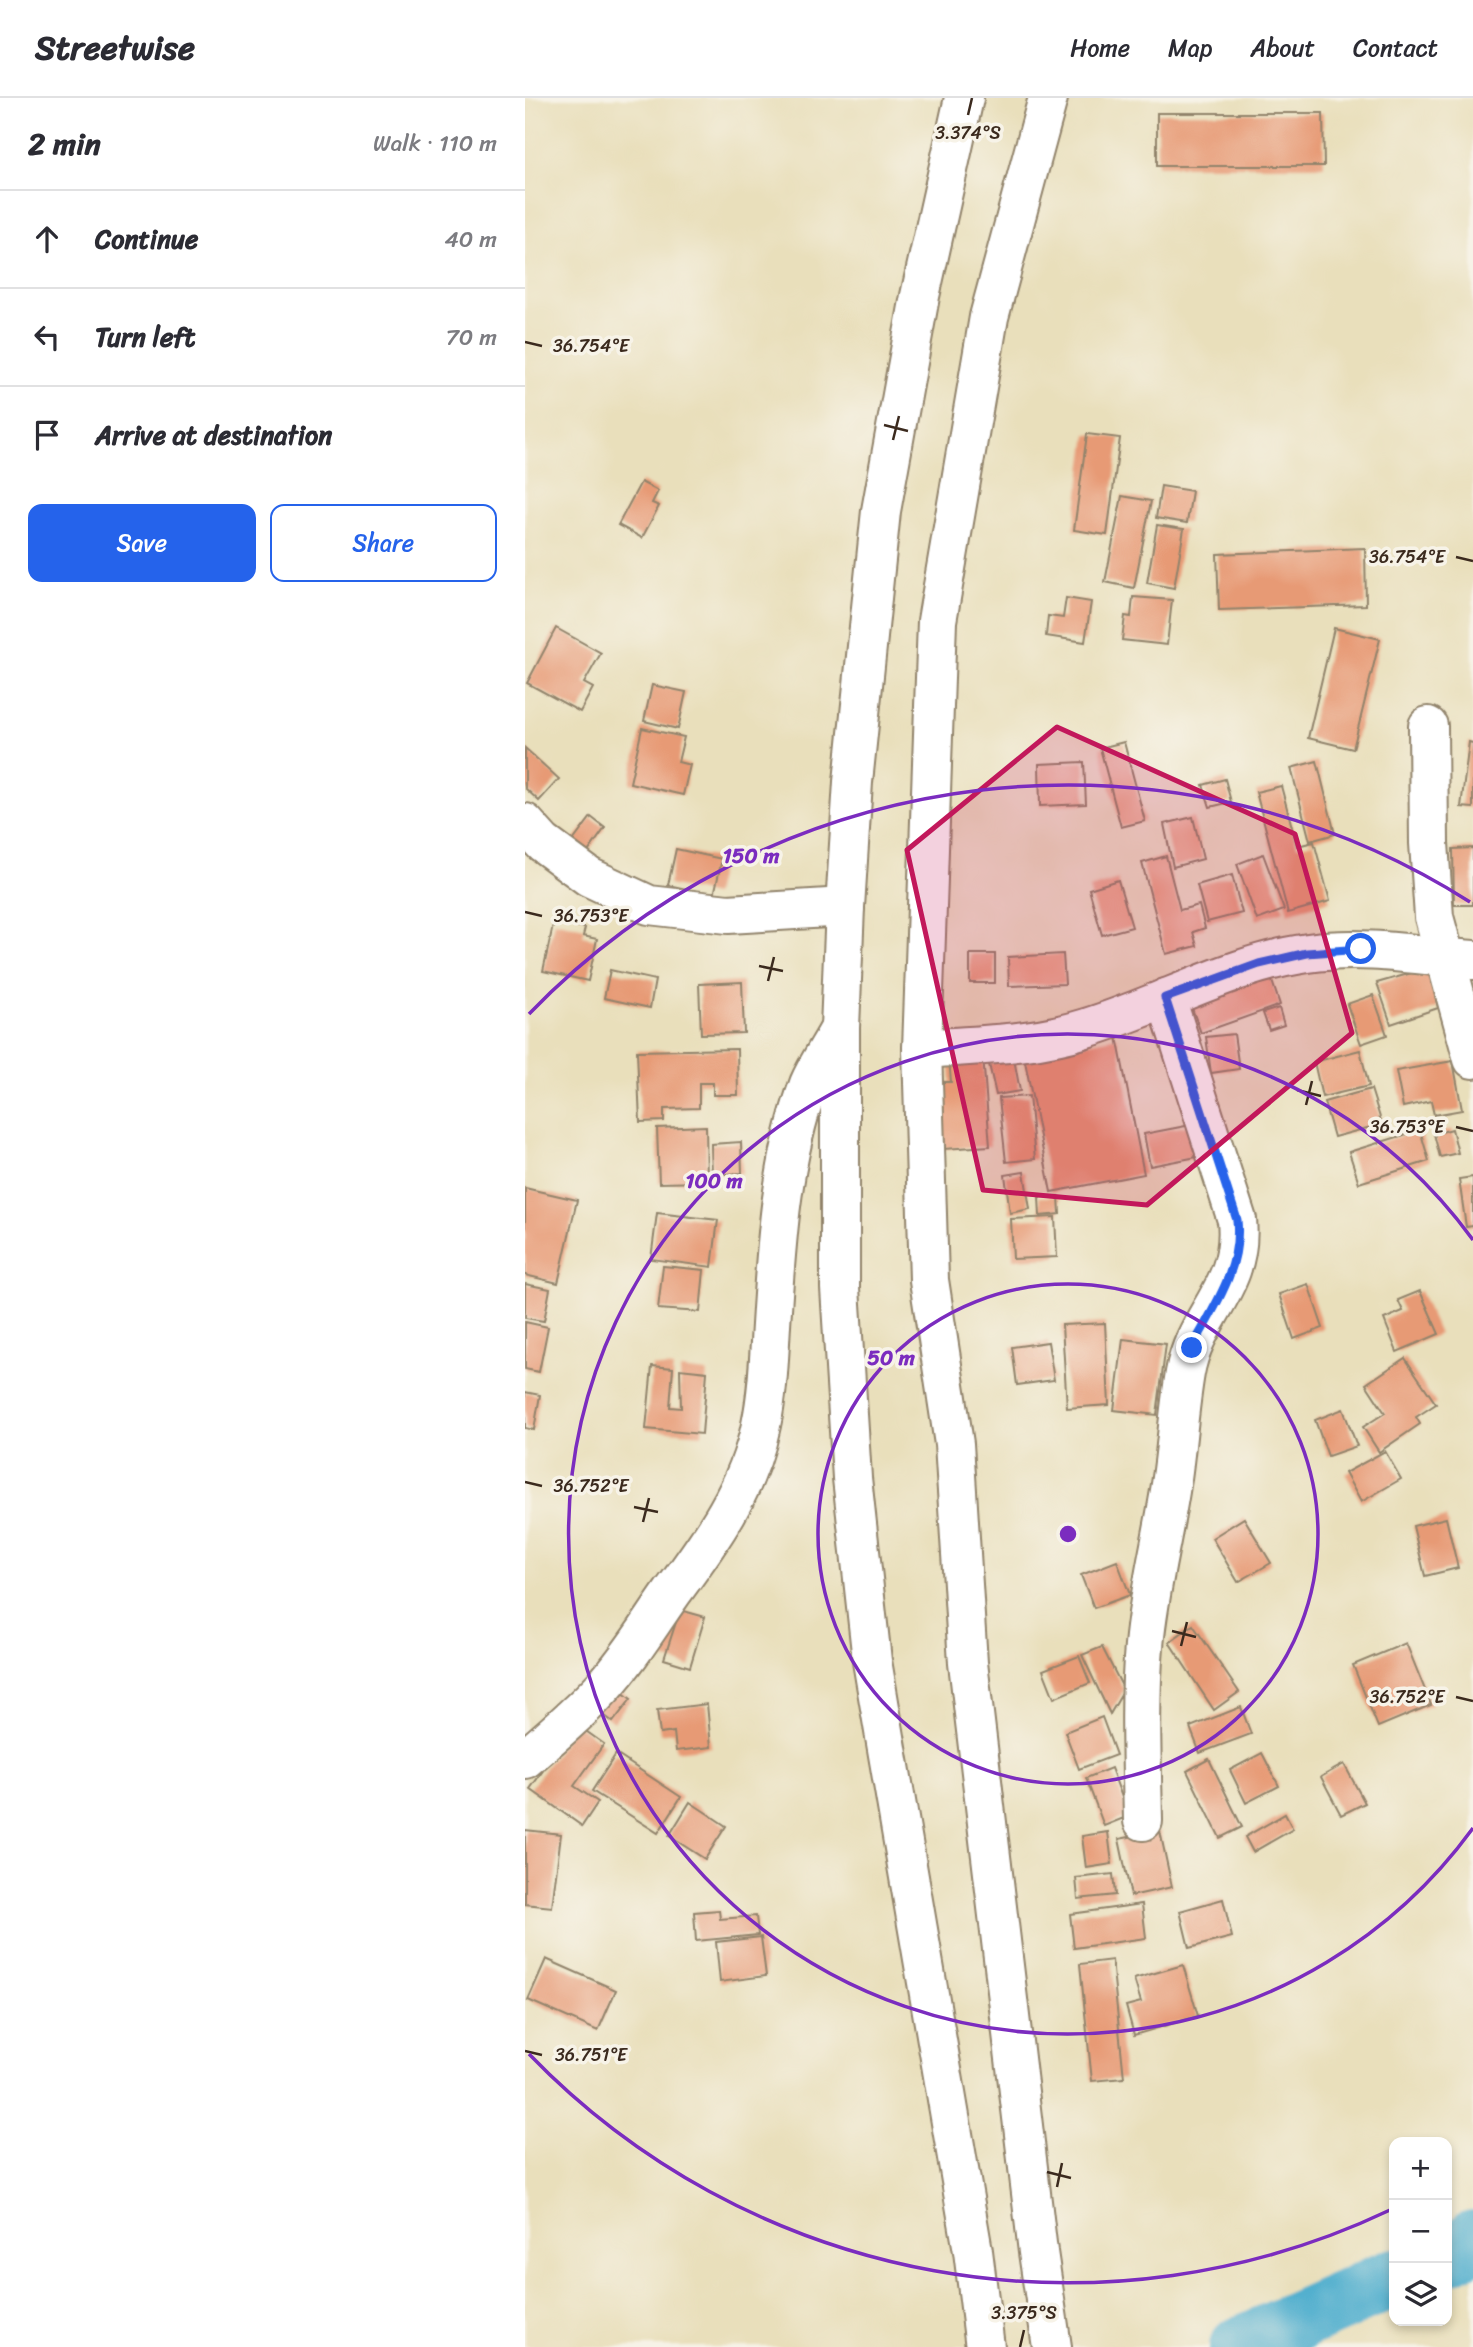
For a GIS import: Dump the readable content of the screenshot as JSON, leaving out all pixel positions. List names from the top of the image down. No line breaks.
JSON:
{"page":{"header":"Streetwise","nav":["Home","Map","About","Contact"],"heading":["2 min","Walk · 110 m"],"list":[["Continue","40 m"],["Turn left","70 m"],"Arrive at destination"],"buttons":["Save","Share"],"map_buttons":["+","−"]},"coordinates":["3.374°S","36.754°E","36.753°E","36.752°E","36.751°E","3.375°S"],"rings":["150 m","100 m","50 m"]}
